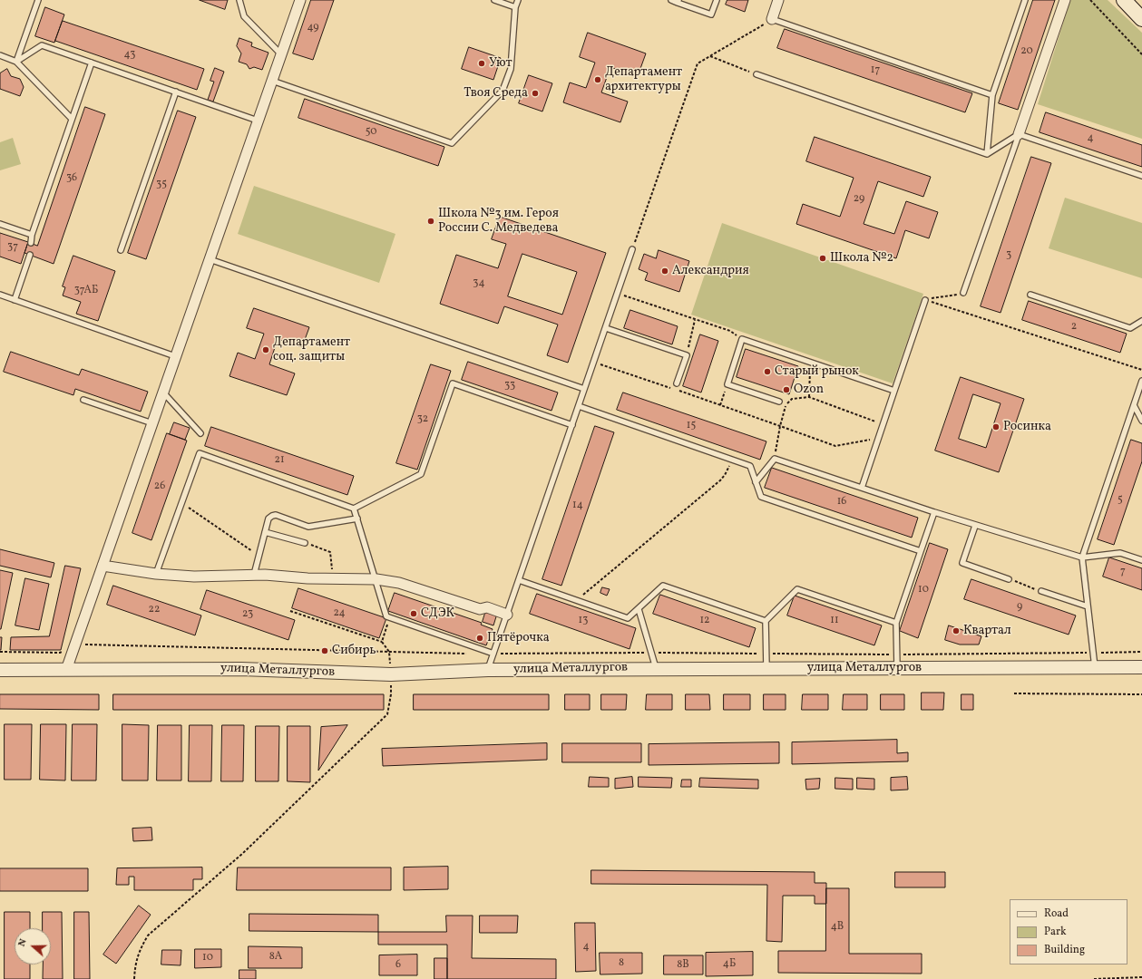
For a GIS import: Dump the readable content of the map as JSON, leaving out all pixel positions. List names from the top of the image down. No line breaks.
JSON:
{"streets":{"street":["улица Металлургов"]},"places":["Уют","Департамент архитектуры","Твоя Среда","Школа №3 им. Героя России С. Медведева","Школа №2","Александрия","Департамент соц. защиты","Старый рынок","Ozon","Росинка","СДЭК","Квартал","Пятёрочка","Сибирь"],"house_numbers":["49","20","43","17","50","4","36","35","29","37","3","34","37АБ","2","33","32","15","21","26","5","16","14","7","10","9","22","24","23","13","12","11","4В","4","8А","10","8","4Б","6","8В"],"legend":["Road","Park","Building"],"north":"left"}
